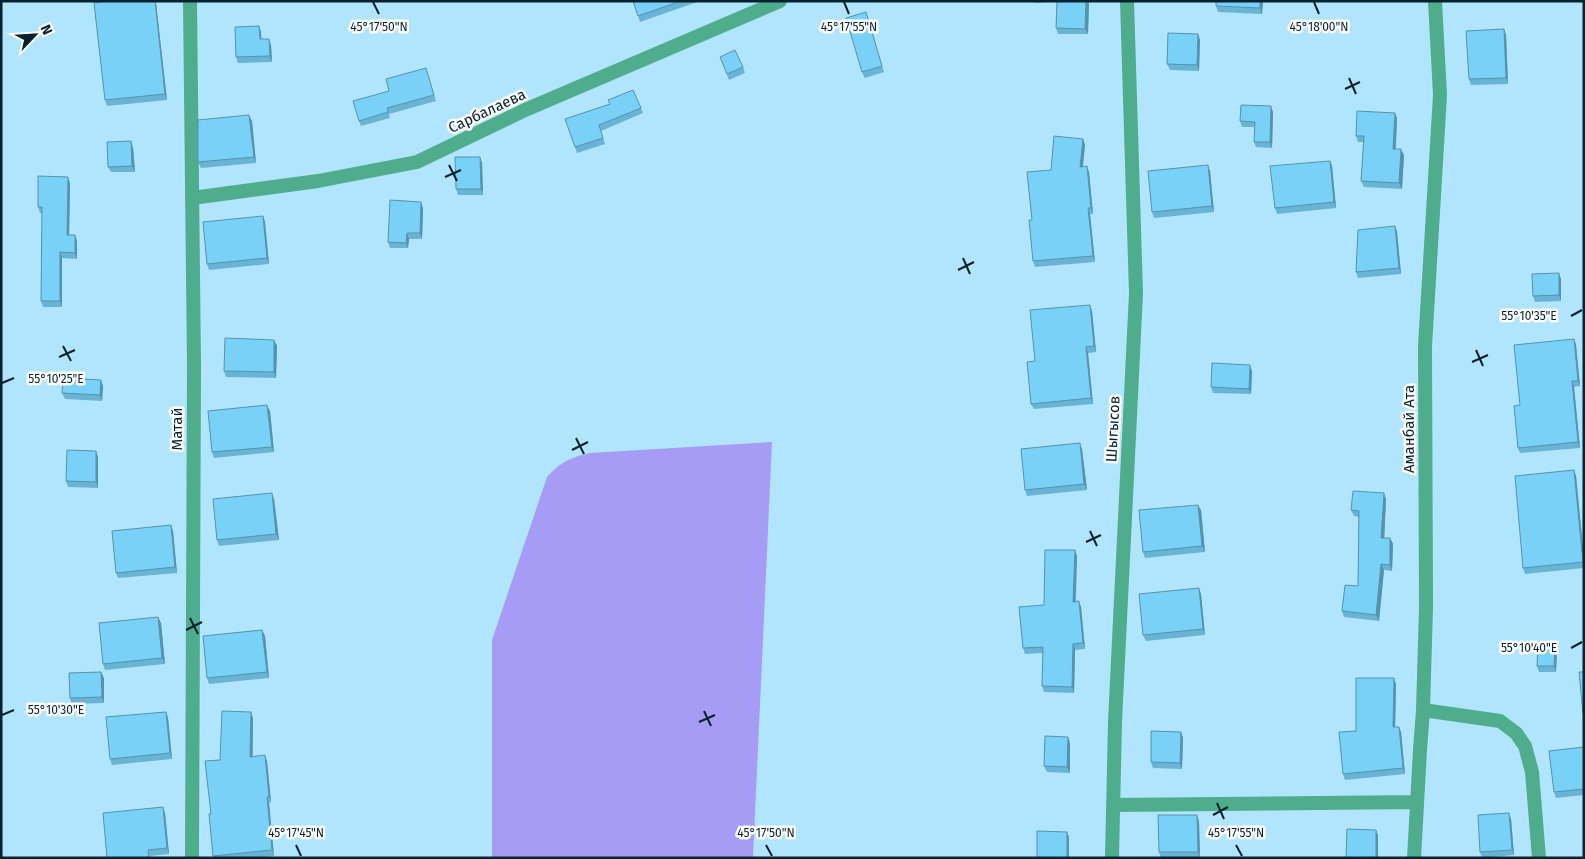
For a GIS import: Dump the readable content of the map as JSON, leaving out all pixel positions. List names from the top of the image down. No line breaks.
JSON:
{"streets":{"street":["Сарбалаева","Матай","Шыгысов","Аманбай Ата"]},"crossings":[["Сарбалаева","Матай"]],"north":"top right","coordinates":["45°17'50\"N","45°17'55\"N","45°18'00\"N","55°10'35\"E","55°10'25\"E","55°10'40\"E","55°10'30\"E","45°17'45\"N"]}
